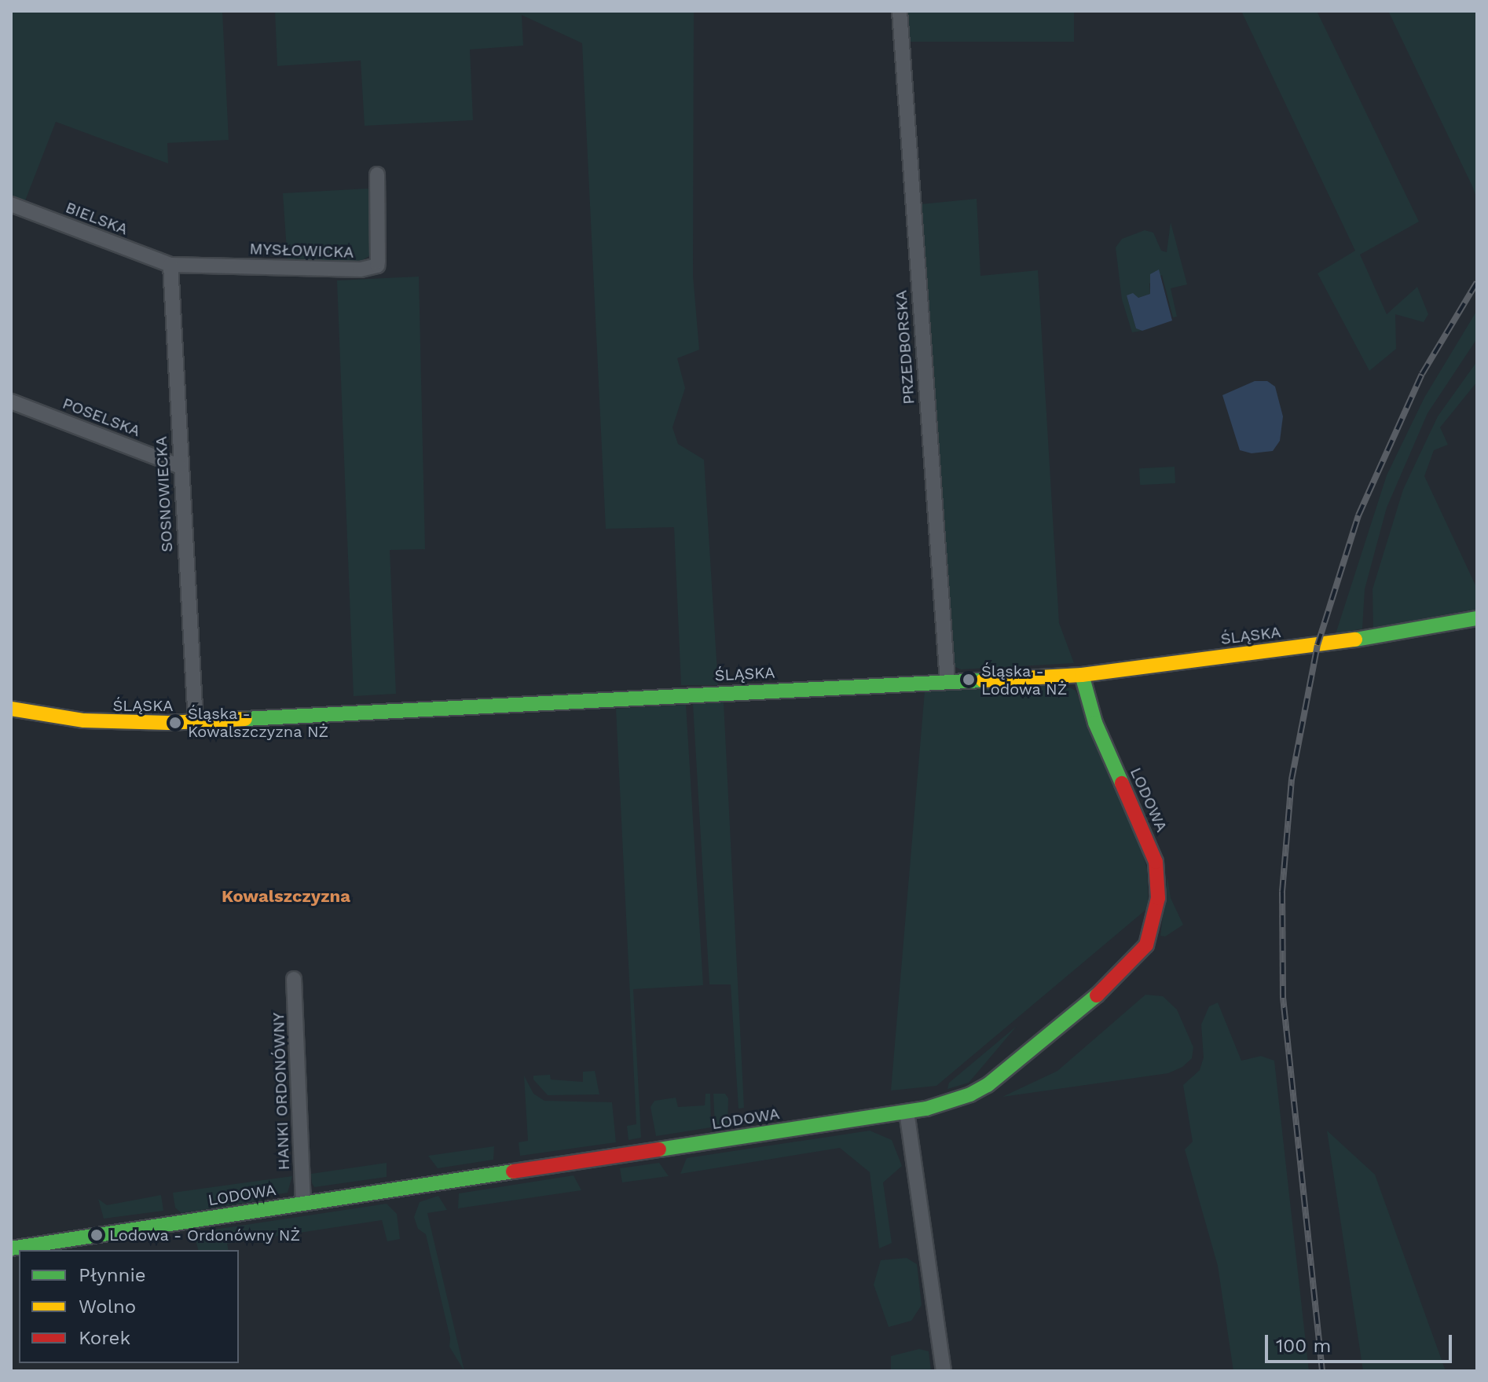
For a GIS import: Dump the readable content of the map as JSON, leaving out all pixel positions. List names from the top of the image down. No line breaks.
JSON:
{"streets":{"street":["BIELSKA","MYSŁOWICKA","PRZEDBORSKA","POSELSKA","SOSNOWIECKA","ŚLĄSKA","LODOWA","HANKI ORDONÓWNY"]},"crossings":[["BIELSKA","MYSŁOWICKA"],["BIELSKA","SOSNOWIECKA"],["MYSŁOWICKA","SOSNOWIECKA"],["PRZEDBORSKA","ŚLĄSKA"],["POSELSKA","SOSNOWIECKA"],["SOSNOWIECKA","ŚLĄSKA"],["ŚLĄSKA","LODOWA"],["LODOWA","HANKI ORDONÓWNY"]],"districts":["Kowalszczyzna"],"places":["Śląska - Lodowa NŻ","Śląska - Kowalszczyzna NŻ","Lodowa - Ordonówny NŻ"],"legend":["Płynnie","Wolno","Korek"],"scale_bar":"100 m"}
